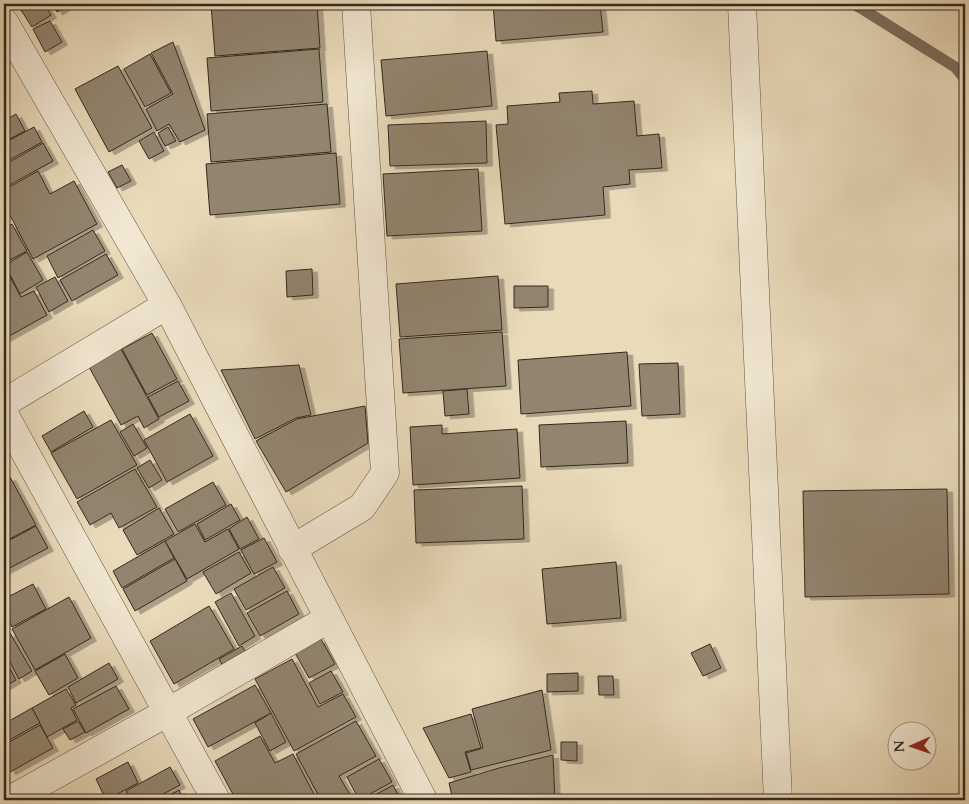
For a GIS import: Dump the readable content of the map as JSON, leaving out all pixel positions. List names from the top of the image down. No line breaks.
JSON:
{"north":"left"}
